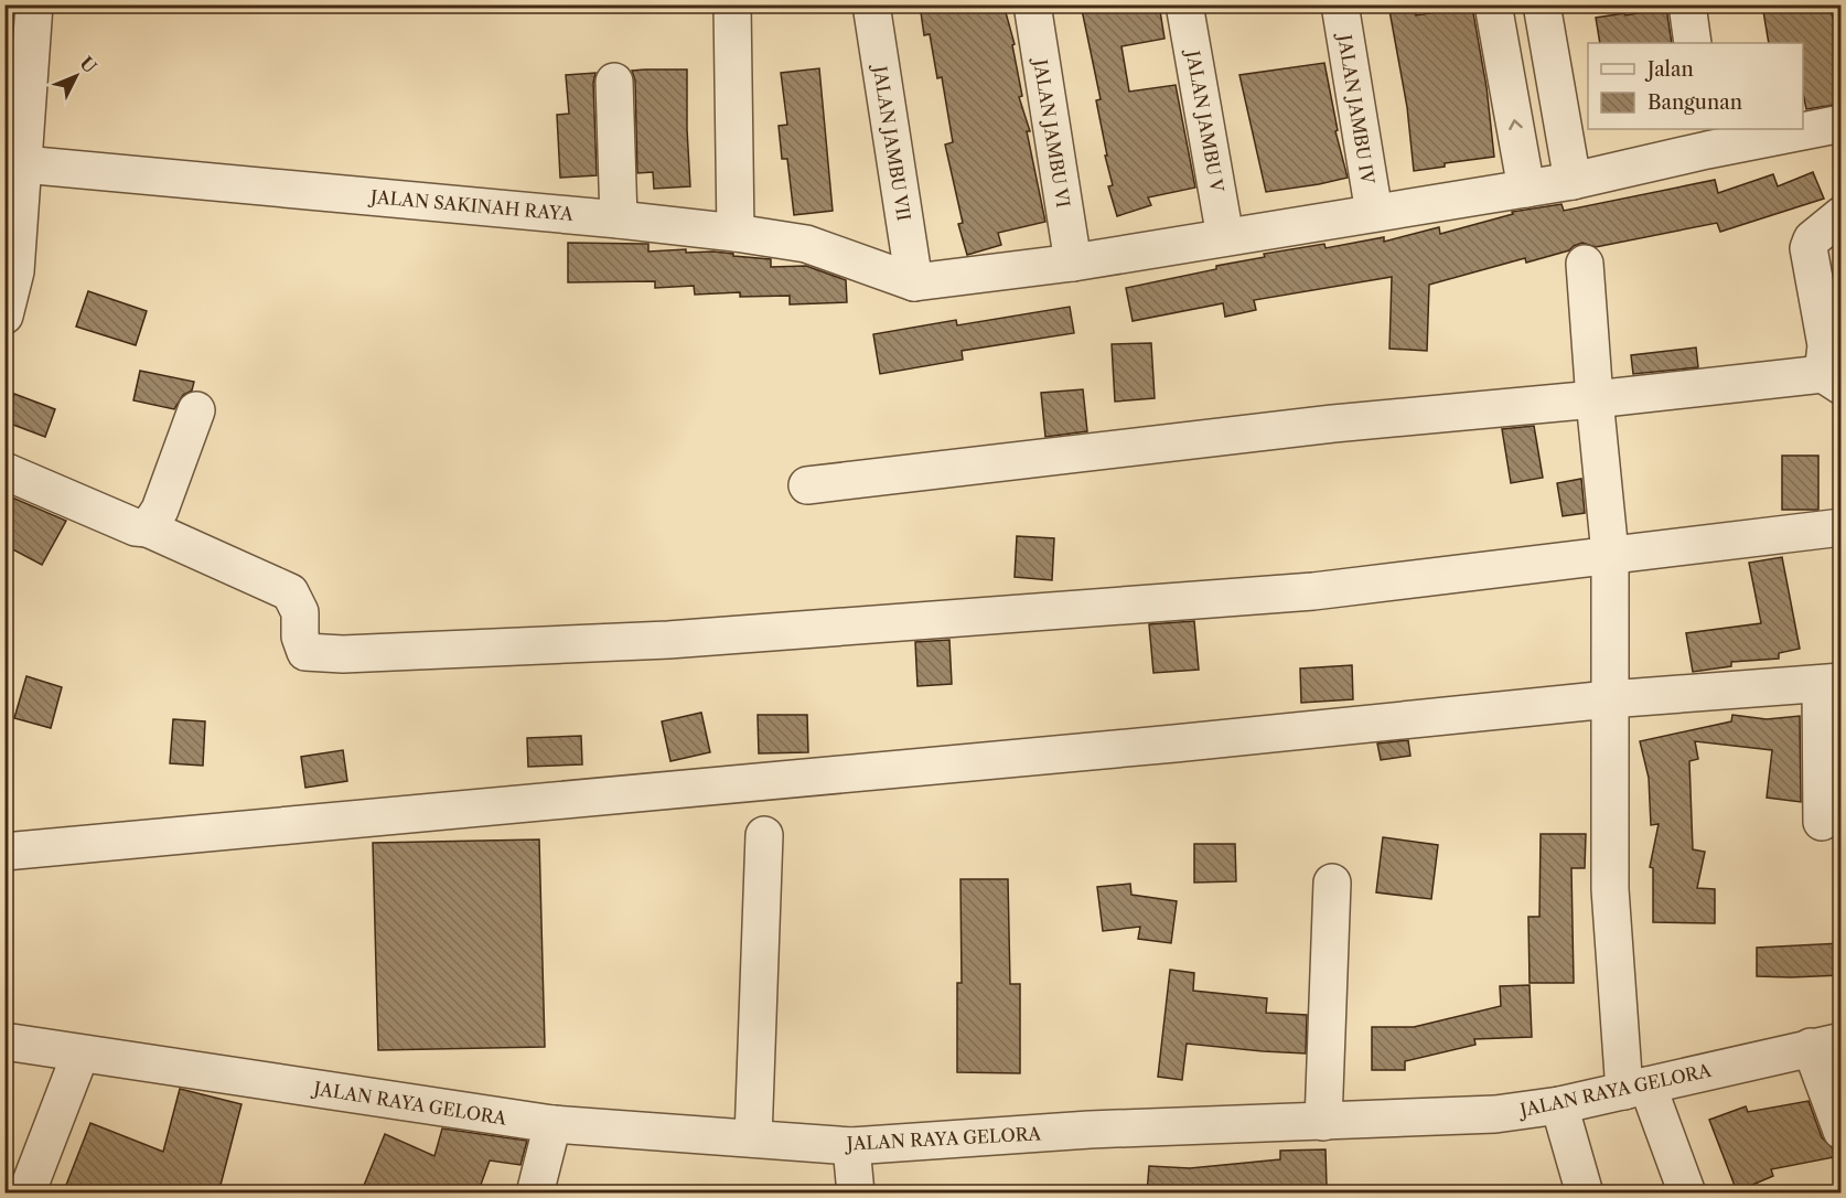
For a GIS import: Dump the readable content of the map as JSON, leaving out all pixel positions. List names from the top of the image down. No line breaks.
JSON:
{"streets":{"street":["JALAN JAMBU IV","JALAN JAMBU V","JALAN JAMBU VI","JALAN JAMBU VII","JALAN SAKINAH RAYA","JALAN RAYA GELORA"]},"crossings":[["JALAN JAMBU VII","JALAN SAKINAH RAYA"]],"legend":["Jalan","Bangunan"],"north":"top right"}
